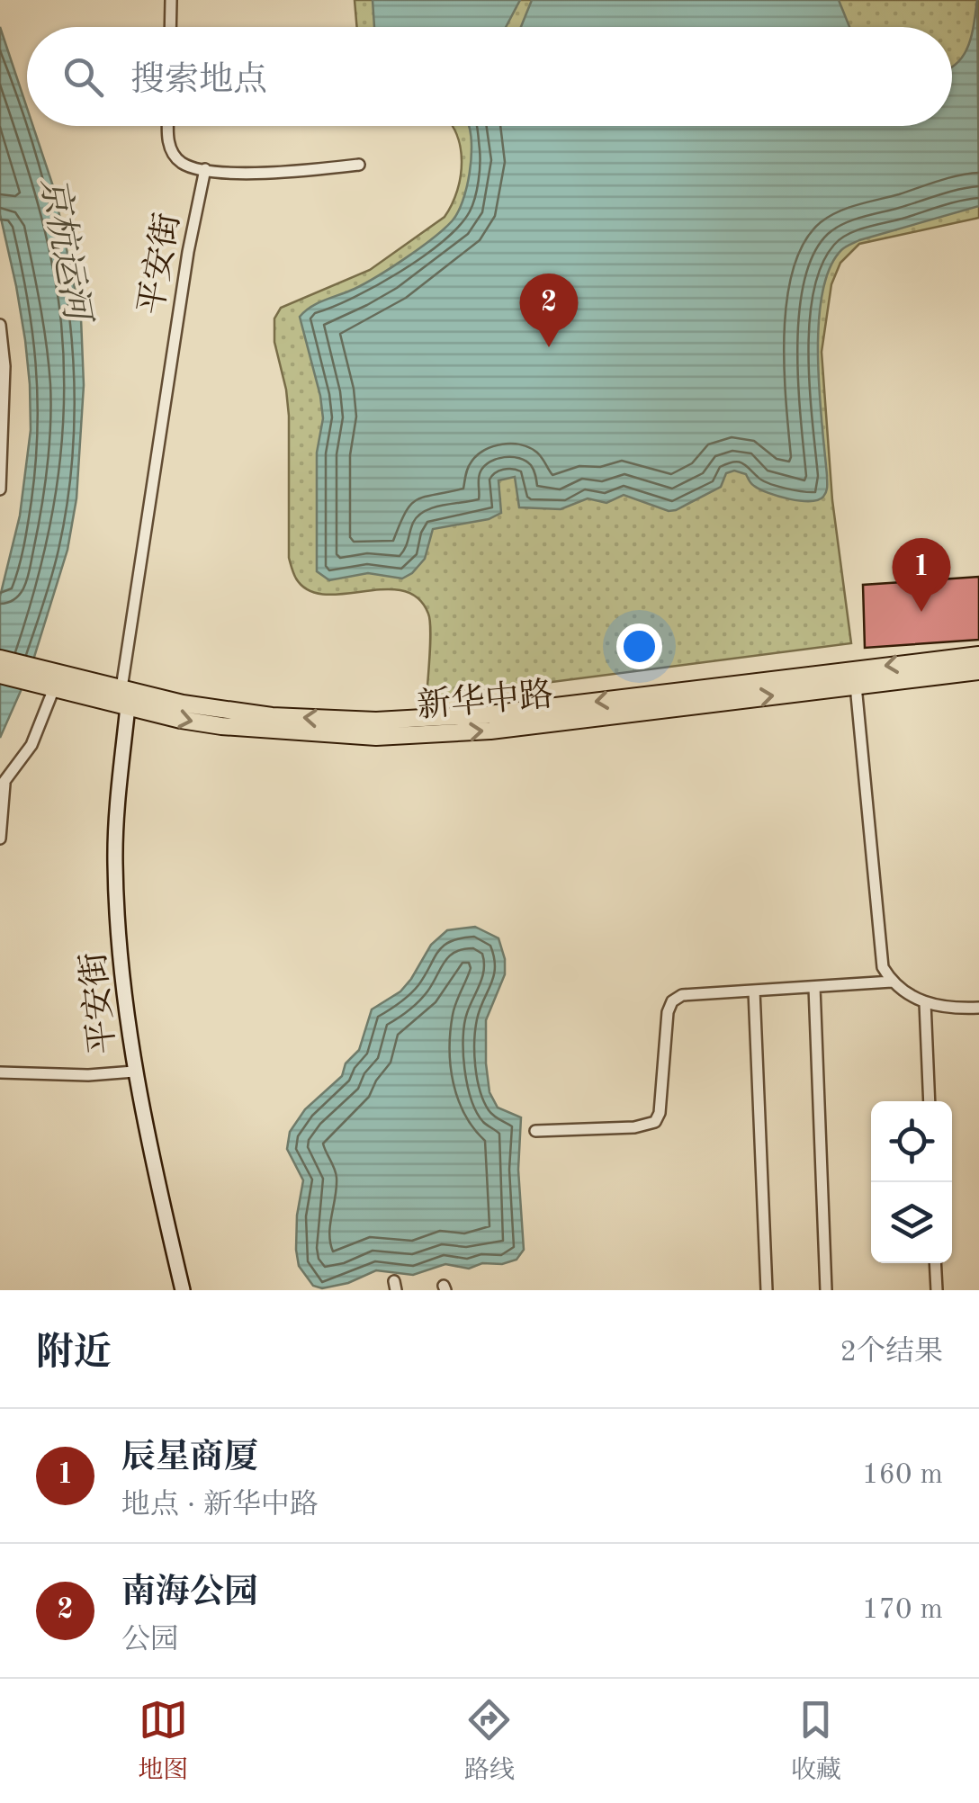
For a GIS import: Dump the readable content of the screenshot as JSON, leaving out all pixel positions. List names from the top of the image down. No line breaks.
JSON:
{"streets":{"main road":["新华中路"],"street":["平安街"]},"crossings":[["平安街","新华中路"]],"water":["京杭运河"],"page":{"search":"搜索地点","pins":["2","1"],"heading":["附近","2个结果"],"list":[{"mark":"1","name":"辰星商厦","note":"地点 · 新华中路","value":"160 m"},{"mark":"2","name":"南海公园","note":"公园","value":"170 m"}],"nav":["地图","路线","收藏"]}}
